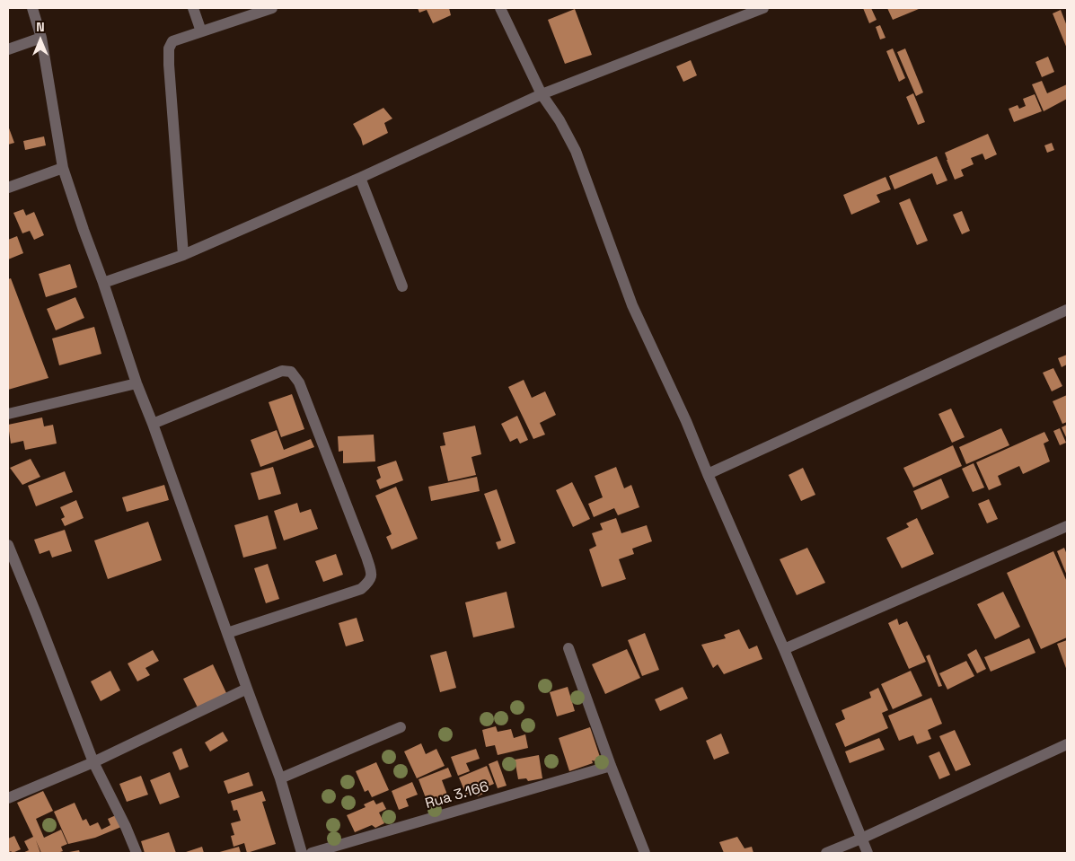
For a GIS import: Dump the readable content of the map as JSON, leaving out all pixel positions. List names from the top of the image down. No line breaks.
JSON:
{"streets":{"street":["Rua 3.166"]},"north":"top"}
